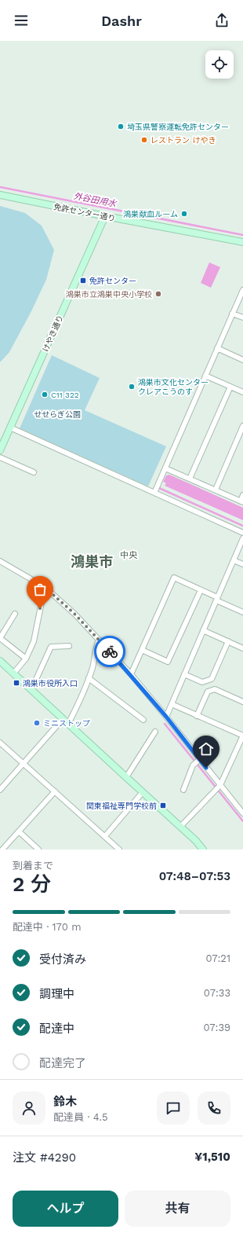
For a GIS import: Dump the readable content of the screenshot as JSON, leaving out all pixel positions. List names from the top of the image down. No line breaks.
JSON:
{"streets":{"street":["免許センター通り","けやき通り"]},"crossings":[["免許センター通り","けやき通り"]],"districts":["中央","鴻巣市"],"water":["外谷田用水"],"parks":["せせらぎ公園"],"places":{"other":["埼玉県警察運転免許センター","レストラン けやき","鴻巣献血ルーム","鴻巣市立鴻巣中央小学校","鴻巣市文化センター クレアこうのす","C11 322","ミニストップ"],"transit":["免許センター","鴻巣市役所入口","関東福祉専門学校前"]},"page":{"header":"Dashr","heading":["2 分","到着まで","07:48–07:53"],"panel":["鈴木","配達員 · 4.5","注文 #4290","¥1,510"],"bar":"配達中 · 170 m","list":[["受付済み","07:21"],["調理中","07:33"],["配達中","07:39"],"配達完了"],"buttons":["ヘルプ","共有"]}}
